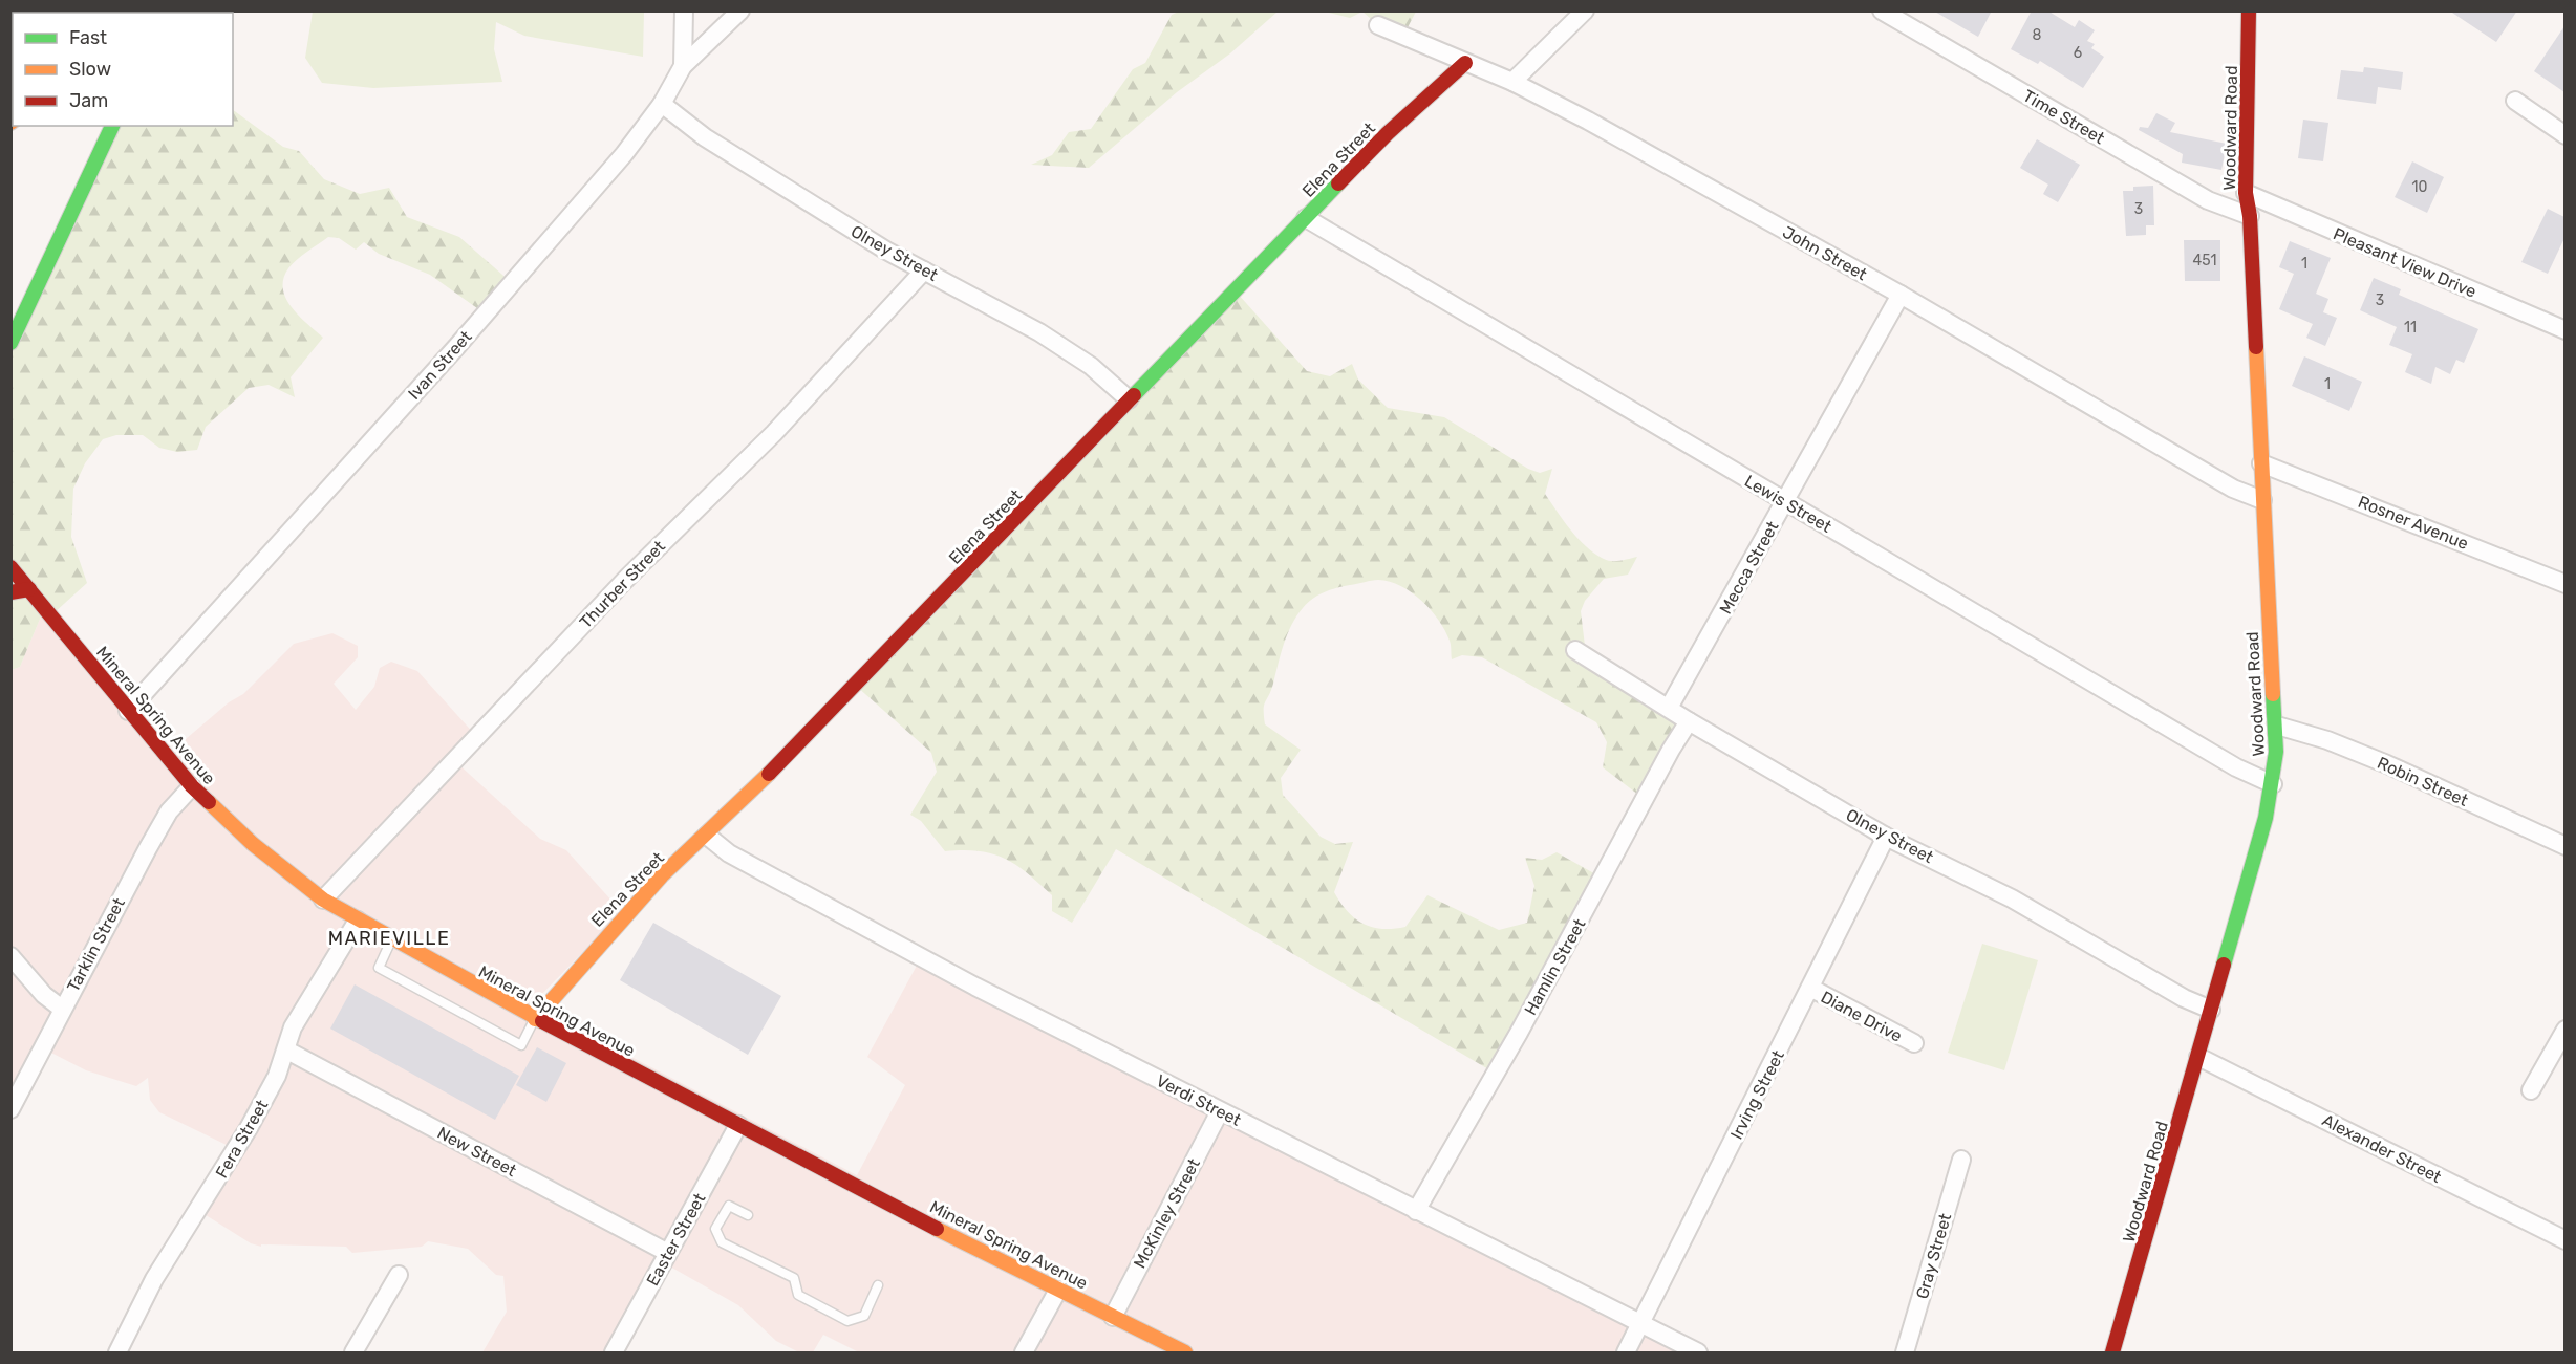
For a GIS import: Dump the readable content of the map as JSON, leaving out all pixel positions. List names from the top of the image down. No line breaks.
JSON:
{"streets":{"main road":["Woodward Road","Elena Street","Mineral Spring Avenue"],"street":["Time Street","Olney Street","John Street","Pleasant View Drive","Ivan Street","Lewis Street","Rosner Avenue","Mecca Street","Thurber Street","Robin Street","Tarklin Street","Hamlin Street","Diane Drive","Irving Street","Verdi Street","Fera Street","Alexander Street","New Street","McKinley Street","Easter Street","Gray Street"]},"crossings":[["Time Street","Woodward Road"],["Woodward Road","Olney Street"],["Woodward Road","John Street"],["Woodward Road","Pleasant View Drive"],["Woodward Road","Lewis Street"],["Woodward Road","Rosner Avenue"],["Woodward Road","Robin Street"],["Woodward Road","Alexander Street"],["Elena Street","Olney Street"],["Elena Street","John Street"],["Elena Street","Lewis Street"],["Elena Street","Mineral Spring Avenue"],["Elena Street","Verdi Street"],["Olney Street","Ivan Street"],["Olney Street","Mecca Street"],["Olney Street","Thurber Street"],["Olney Street","Hamlin Street"],["Olney Street","Irving Street"],["John Street","Mecca Street"],["Ivan Street","Mineral Spring Avenue"],["Lewis Street","Mecca Street"],["Thurber Street","Mineral Spring Avenue"],["Mineral Spring Avenue","Tarklin Street"],["Mineral Spring Avenue","Fera Street"],["Mineral Spring Avenue","McKinley Street"],["Mineral Spring Avenue","Easter Street"],["Hamlin Street","Verdi Street"],["Diane Drive","Irving Street"],["Irving Street","Verdi Street"],["Verdi Street","McKinley Street"],["Fera Street","New Street"],["New Street","Easter Street"]],"districts":["MARIEVILLE"],"house_numbers":["8","6","10","3","451","1","3","11","1"],"legend":["Fast","Slow","Jam"]}
